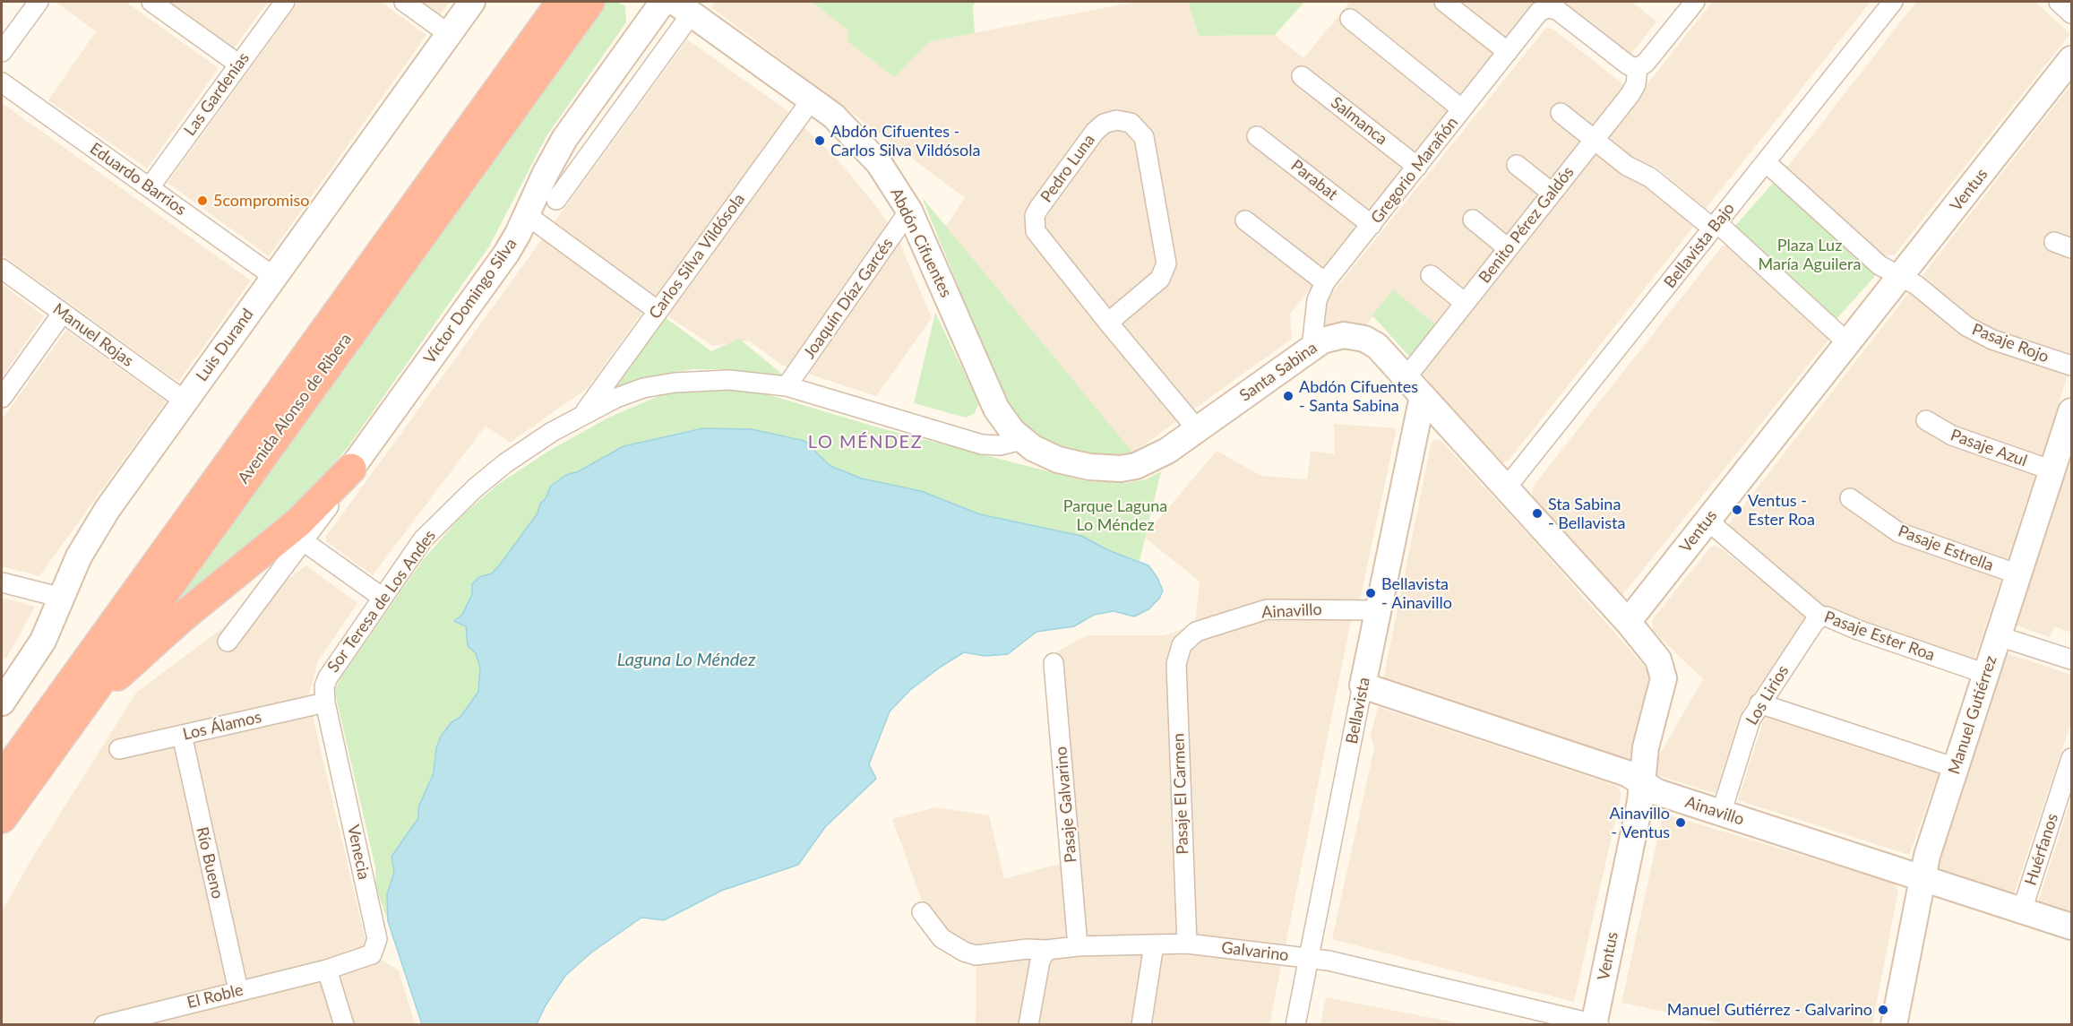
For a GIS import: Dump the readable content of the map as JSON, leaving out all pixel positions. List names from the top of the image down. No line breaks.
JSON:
{"streets":{"highway":["Avenida Alonso de Ribera"],"street":["Las Gardenias","Salmanca","Pedro Luna","Gregorio Marañón","Eduardo Barrios","Parabat","Ventus","Benito Pérez Galdós","Abdón Cifuentes","Bellavista Bajo","Carlos Silva Vildósola","Joaquín Díaz Garcés","Víctor Domingo Silva","Manuel Rojas","Pasaje Rojo","Luis Durand","Santa Sabina","Pasaje Azul","Pasaje Estrella","Sor Teresa de Los Andes","Ainavillo","Pasaje Ester Roa","Los Lirios","Bellavista","Manuel Gutiérrez","Los Álamos","Pasaje El Carmen","Pasaje Galvarino","Huérfanos","Venecia","Río Bueno","Galvarino","El Roble"]},"crossings":[["Las Gardenias","Eduardo Barrios"],["Salmanca","Gregorio Marañón"],["Pedro Luna","Santa Sabina"],["Gregorio Marañón","Parabat"],["Gregorio Marañón","Santa Sabina"],["Eduardo Barrios","Luis Durand"],["Ventus","Pasaje Rojo"],["Ventus","Santa Sabina"],["Ventus","Ainavillo"],["Ventus","Pasaje Ester Roa"],["Ventus","Galvarino"],["Benito Pérez Galdós","Santa Sabina"],["Benito Pérez Galdós","Bellavista"],["Abdón Cifuentes","Carlos Silva Vildósola"],["Abdón Cifuentes","Joaquín Díaz Garcés"],["Abdón Cifuentes","Santa Sabina"],["Abdón Cifuentes","Sor Teresa de Los Andes"],["Bellavista Bajo","Pasaje Rojo"],["Bellavista Bajo","Santa Sabina"],["Carlos Silva Vildósola","Sor Teresa de Los Andes"],["Joaquín Díaz Garcés","Sor Teresa de Los Andes"],["Manuel Rojas","Luis Durand"],["Santa Sabina","Sor Teresa de Los Andes"],["Santa Sabina","Bellavista"],["Pasaje Azul","Manuel Gutiérrez"],["Pasaje Estrella","Manuel Gutiérrez"],["Sor Teresa de Los Andes","Los Álamos"],["Sor Teresa de Los Andes","Venecia"],["Ainavillo","Los Lirios"],["Ainavillo","Bellavista"],["Ainavillo","Manuel Gutiérrez"],["Ainavillo","Pasaje El Carmen"],["Ainavillo","Huérfanos"],["Pasaje Ester Roa","Los Lirios"],["Pasaje Ester Roa","Manuel Gutiérrez"],["Bellavista","Galvarino"],["Los Álamos","Venecia"],["Los Álamos","Río Bueno"],["Pasaje El Carmen","Galvarino"],["Pasaje Galvarino","Galvarino"],["Venecia","El Roble"],["Río Bueno","El Roble"]],"districts":["LO MÉNDEZ"],"water":["Laguna Lo Méndez"],"parks":["Plaza Luz María Aguilera","Parque Laguna Lo Méndez"],"places":["Abdón Cifuentes - Carlos Silva Vildósola","5compromiso","Abdón Cifuentes - Santa Sabina","Ventus - Ester Roa","Sta Sabina - Bellavista","Bellavista - Ainavillo","Ainavillo - Ventus","Manuel Gutiérrez - Galvarino"]}
